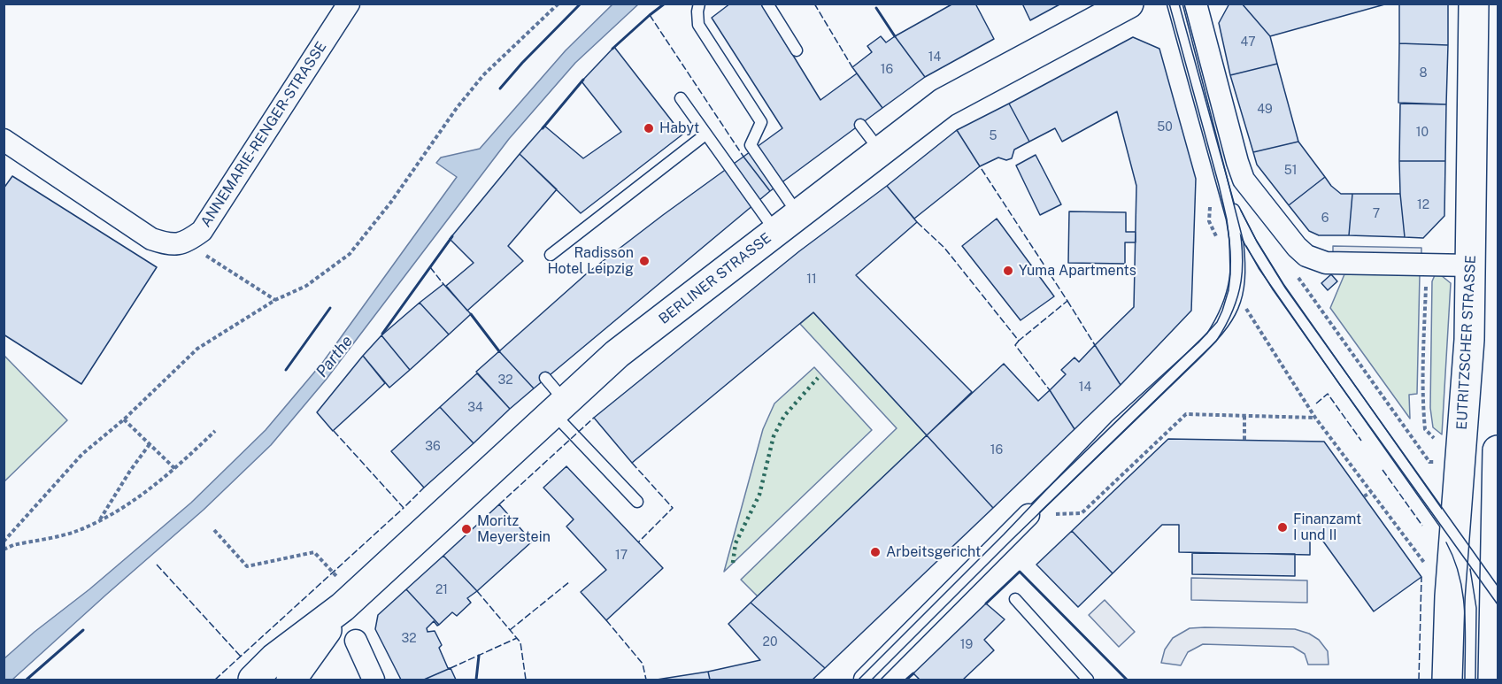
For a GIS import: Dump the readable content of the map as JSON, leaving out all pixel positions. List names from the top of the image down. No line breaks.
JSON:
{"streets":{"main road":["BERLINER STRASSE","EUTRITZSCHER STRASSE"],"street":["ANNEMARIE-RENGER-STRASSE"]},"water":["Parthe"],"places":["Habyt","Radisson Hotel Leipzig","Yuma Apartments","Finanzamt I und II","Moritz Meyerstein","Arbeitsgericht"],"house_numbers":["47","14","16","8","49","50","10","5","51","12","7","6","11","32","14","34","36","16","17","21","32","20","19"]}
